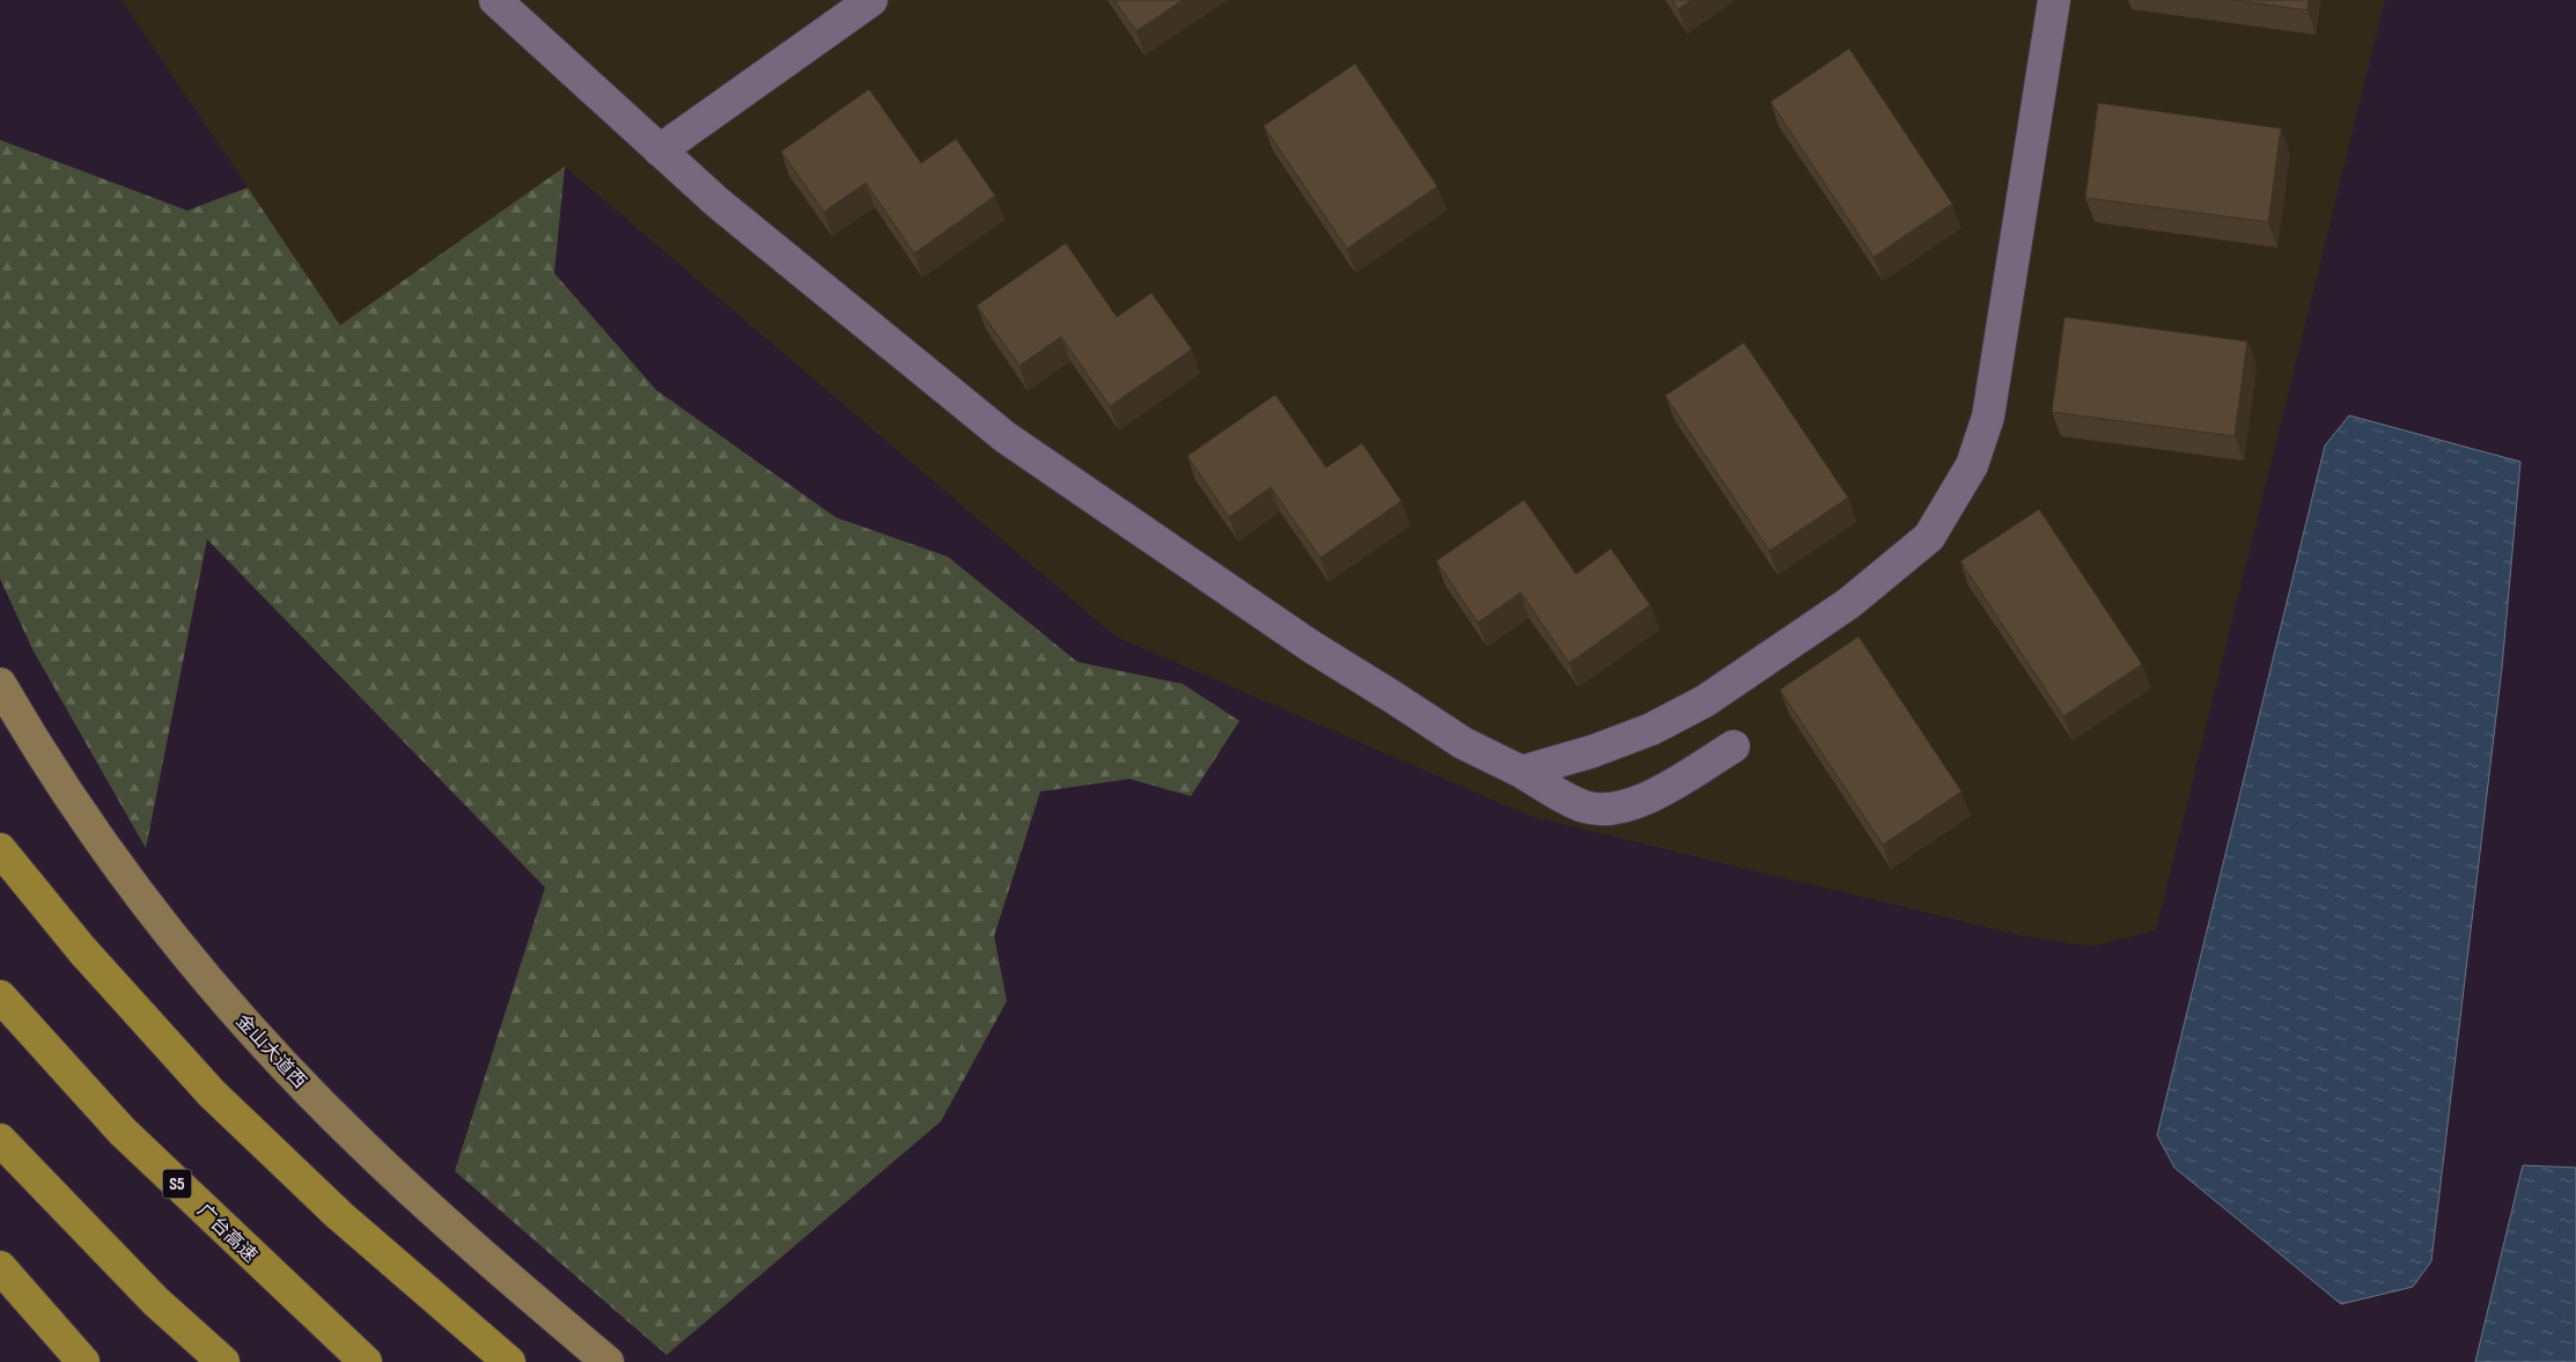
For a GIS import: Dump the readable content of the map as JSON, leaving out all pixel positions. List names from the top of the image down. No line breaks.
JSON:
{"streets":{"highway":["S5","广台高速"],"main road":["金山大道西"]}}
